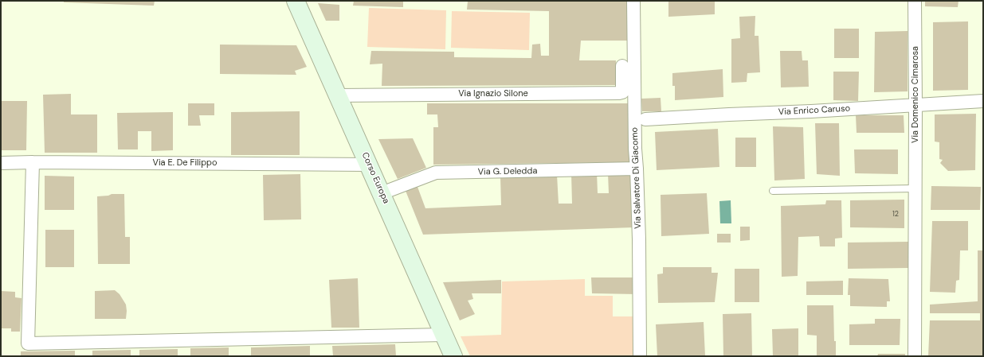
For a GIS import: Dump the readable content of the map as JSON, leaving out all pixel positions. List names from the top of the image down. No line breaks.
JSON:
{"streets":{"main road":["Corso Europa"],"street":["Via Ignazio Silone","Via Domenico Cimarosa","Via Enrico Caruso","Via E. De Filippo","Via G. Deledda","Via Salvatore Di Giacomo"]},"crossings":[["Via Ignazio Silone","Corso Europa"],["Via Domenico Cimarosa","Via Enrico Caruso"],["Via E. De Filippo","Corso Europa"],["Via G. Deledda","Corso Europa"],["Via G. Deledda","Via Salvatore Di Giacomo"]],"house_numbers":["12"]}
